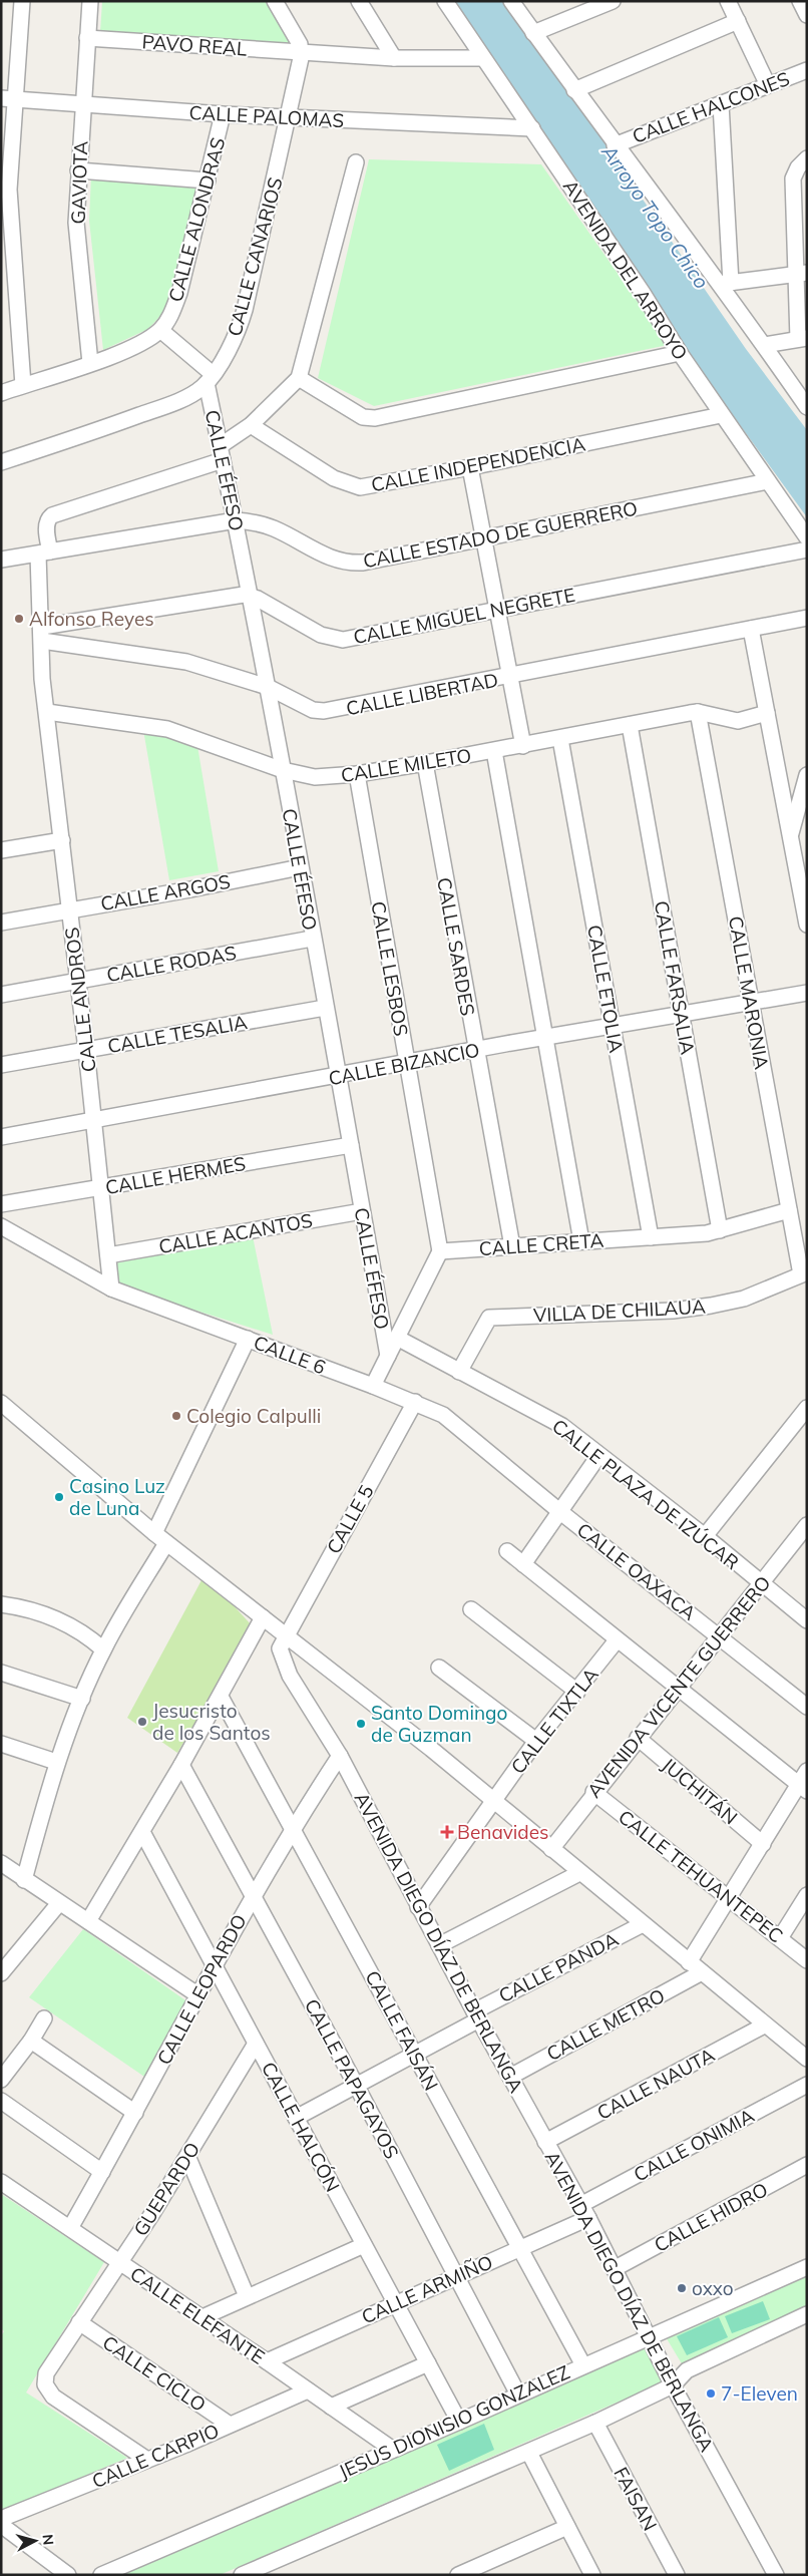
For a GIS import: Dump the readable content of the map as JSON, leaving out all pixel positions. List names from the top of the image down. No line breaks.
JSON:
{"streets":{"street":["PAVO REAL","CALLE HALCONES","CALLE PALOMAS","GAVIOTA","CALLE ALONDRAS","CALLE CANARIOS","AVENIDA DEL ARROYO","CALLE INDEPENDENCIA","CALLE ÉFESO","CALLE ESTADO DE GUERRERO","CALLE MIGUEL NEGRETE","CALLE LIBERTAD","CALLE MILETO","CALLE ARGOS","CALLE SARDES","CALLE RODAS","CALLE LESBOS","CALLE FARSALIA","CALLE ETOLIA","CALLE MARONIA","CALLE ANDROS","CALLE TESALIA","CALLE BIZANCIO","CALLE HERMES","CALLE ACANTOS","CALLE CRETA","VILLA DE CHILAUA","CALLE 6","CALLE PLAZA DE IZÚCAR","CALLE 5","CALLE OAXACA","AVENIDA VICENTE GUERRERO","CALLE TIXTLA","JUCHITÁN","CALLE TEHUANTEPEC","AVENIDA DIEGO DÍAZ DE BERLANGA","CALLE PANDA","CALLE LEOPARDO","CALLE METRO","CALLE FAISÁN","CALLE PAPAGAYOS","CALLE NAUTA","CALLE HALCÓN","CALLE ONIMIA","GUEPARDO","CALLE HIDRO","CALLE ARMIÑO","CALLE ELEFANTE","CALLE CICLO","JESUS DIONISIO GONZALEZ","CALLE CARPIO","FAISAN"]},"crossings":[["PAVO REAL","GAVIOTA"],["PAVO REAL","CALLE CANARIOS"],["PAVO REAL","AVENIDA DEL ARROYO"],["CALLE PALOMAS","GAVIOTA"],["CALLE PALOMAS","CALLE ALONDRAS"],["CALLE PALOMAS","CALLE CANARIOS"],["CALLE PALOMAS","AVENIDA DEL ARROYO"],["GAVIOTA","CALLE ALONDRAS"],["CALLE CANARIOS","CALLE ÉFESO"],["AVENIDA DEL ARROYO","CALLE INDEPENDENCIA"],["AVENIDA DEL ARROYO","CALLE ESTADO DE GUERRERO"],["CALLE INDEPENDENCIA","CALLE ANDROS"],["CALLE ÉFESO","CALLE ESTADO DE GUERRERO"],["CALLE ÉFESO","CALLE MIGUEL NEGRETE"],["CALLE ÉFESO","CALLE LIBERTAD"],["CALLE ÉFESO","CALLE MILETO"],["CALLE ÉFESO","CALLE ARGOS"],["CALLE ÉFESO","CALLE RODAS"],["CALLE ÉFESO","CALLE ANDROS"],["CALLE ÉFESO","CALLE TESALIA"],["CALLE ÉFESO","CALLE BIZANCIO"],["CALLE ÉFESO","CALLE HERMES"],["CALLE ÉFESO","CALLE ACANTOS"],["CALLE ESTADO DE GUERRERO","CALLE ANDROS"],["CALLE LIBERTAD","CALLE ANDROS"],["CALLE MILETO","CALLE SARDES"],["CALLE MILETO","CALLE LESBOS"],["CALLE MILETO","CALLE FARSALIA"],["CALLE MILETO","CALLE ETOLIA"],["CALLE MILETO","CALLE MARONIA"],["CALLE MILETO","CALLE ANDROS"],["CALLE ARGOS","CALLE ANDROS"],["CALLE SARDES","CALLE BIZANCIO"],["CALLE SARDES","CALLE CRETA"],["CALLE RODAS","CALLE ANDROS"],["CALLE LESBOS","CALLE BIZANCIO"],["CALLE LESBOS","CALLE CRETA"],["CALLE FARSALIA","CALLE BIZANCIO"],["CALLE FARSALIA","CALLE CRETA"],["CALLE ETOLIA","CALLE BIZANCIO"],["CALLE ETOLIA","CALLE CRETA"],["CALLE MARONIA","CALLE BIZANCIO"],["CALLE MARONIA","CALLE CRETA"],["CALLE MARONIA","VILLA DE CHILAUA"],["CALLE ANDROS","CALLE TESALIA"],["CALLE ANDROS","CALLE BIZANCIO"],["CALLE ANDROS","CALLE HERMES"],["CALLE ANDROS","CALLE ACANTOS"],["CALLE ANDROS","CALLE 6"],["VILLA DE CHILAUA","CALLE PLAZA DE IZÚCAR"],["CALLE 6","CALLE 5"],["CALLE 6","CALLE OAXACA"],["CALLE PLAZA DE IZÚCAR","AVENIDA VICENTE GUERRERO"],["CALLE 5","AVENIDA DIEGO DÍAZ DE BERLANGA"],["CALLE OAXACA","AVENIDA VICENTE GUERRERO"],["AVENIDA VICENTE GUERRERO","JUCHITÁN"],["AVENIDA VICENTE GUERRERO","CALLE TEHUANTEPEC"],["CALLE TIXTLA","AVENIDA DIEGO DÍAZ DE BERLANGA"],["AVENIDA DIEGO DÍAZ DE BERLANGA","CALLE PANDA"],["AVENIDA DIEGO DÍAZ DE BERLANGA","CALLE LEOPARDO"],["AVENIDA DIEGO DÍAZ DE BERLANGA","CALLE METRO"],["AVENIDA DIEGO DÍAZ DE BERLANGA","CALLE NAUTA"],["AVENIDA DIEGO DÍAZ DE BERLANGA","CALLE ONIMIA"],["AVENIDA DIEGO DÍAZ DE BERLANGA","CALLE HIDRO"],["AVENIDA DIEGO DÍAZ DE BERLANGA","CALLE ARMIÑO"],["AVENIDA DIEGO DÍAZ DE BERLANGA","JESUS DIONISIO GONZALEZ"],["CALLE PANDA","CALLE FAISÁN"],["CALLE PANDA","CALLE PAPAGAYOS"],["CALLE PANDA","CALLE HALCÓN"],["CALLE LEOPARDO","CALLE FAISÁN"],["CALLE LEOPARDO","CALLE PAPAGAYOS"],["CALLE LEOPARDO","CALLE HALCÓN"],["CALLE LEOPARDO","CALLE ELEFANTE"],["CALLE FAISÁN","CALLE ARMIÑO"],["CALLE FAISÁN","JESUS DIONISIO GONZALEZ"],["CALLE PAPAGAYOS","CALLE ARMIÑO"],["CALLE PAPAGAYOS","JESUS DIONISIO GONZALEZ"],["CALLE HALCÓN","GUEPARDO"],["CALLE HALCÓN","CALLE ARMIÑO"],["CALLE HALCÓN","JESUS DIONISIO GONZALEZ"],["GUEPARDO","CALLE ELEFANTE"],["GUEPARDO","CALLE CICLO"],["GUEPARDO","CALLE CARPIO"],["CALLE ARMIÑO","CALLE ELEFANTE"],["CALLE ELEFANTE","JESUS DIONISIO GONZALEZ"],["CALLE ELEFANTE","CALLE CARPIO"],["CALLE CICLO","CALLE CARPIO"]],"water":["Arroyo Topo Chico"],"places":{"other":["Alfonso Reyes","Colegio Calpulli","Casino Luz de Luna","Jesucristo de los Santos","Santo Domingo de Guzman","oxxo","7-Eleven"],"health":["Benavides"]},"north":"right"}
